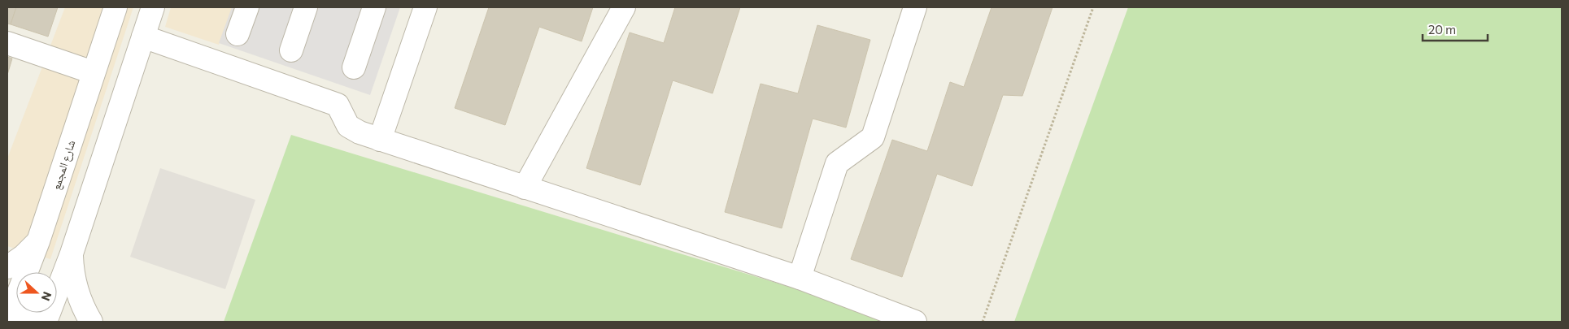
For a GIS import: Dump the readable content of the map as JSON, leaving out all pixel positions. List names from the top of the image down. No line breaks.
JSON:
{"streets":{"street":["شارع المجمع"]},"scale_bar":"20 m","north":"right"}
